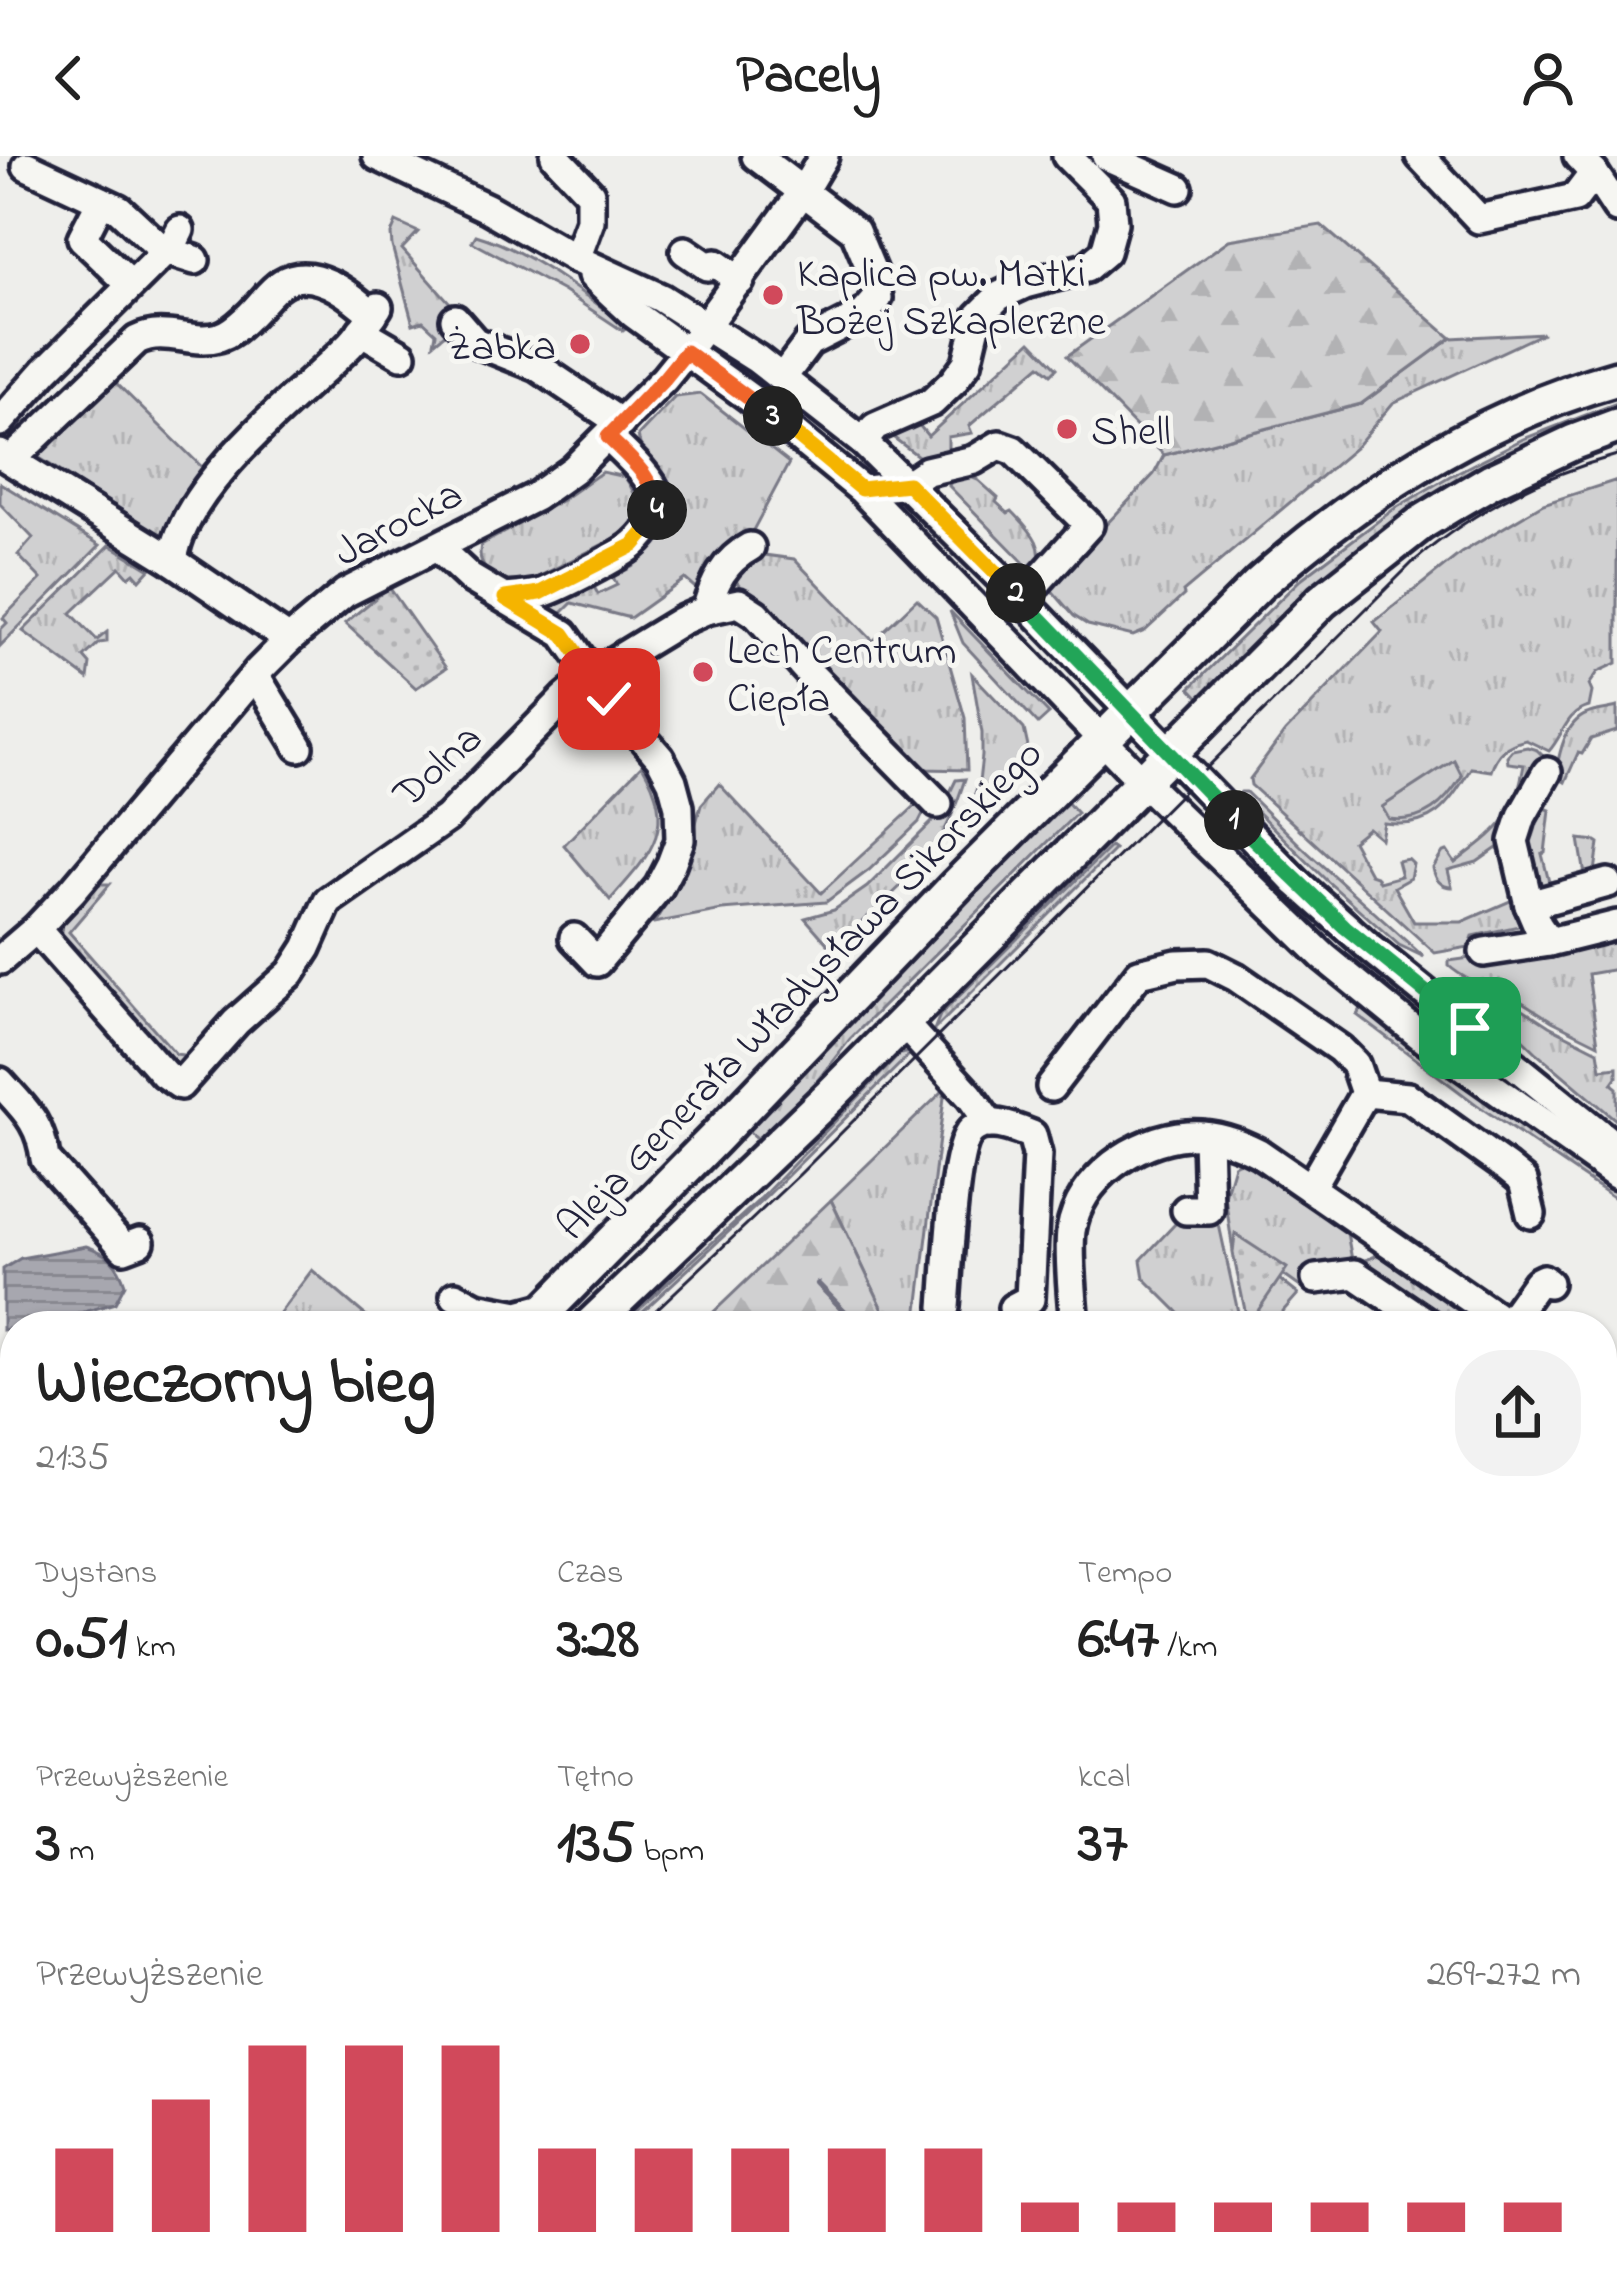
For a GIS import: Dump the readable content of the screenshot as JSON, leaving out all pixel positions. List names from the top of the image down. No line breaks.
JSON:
{"streets":{"main road":["Aleja Generała Władysława Sikorskiego"],"street":["Jarocka","Dolna"]},"crossings":[["Jarocka","Dolna"]],"places":["Kaplica pw. Matki Bożej Szkaplerzne","Żabka","Shell","Lech Centrum Ciepła"],"page":{"header":"Pacely","pins":["3","4","2","1"],"heading":["Wieczorny bieg","21:35"],"stats":[["Dystans","0.51 km"],["Czas","3:28"],["Tempo","6:47 /km"],["Przewyższenie","3 m"],["Tętno","135 bpm"],["kcal","37"]],"chart":["Przewyższenie","269–272 m"]}}
